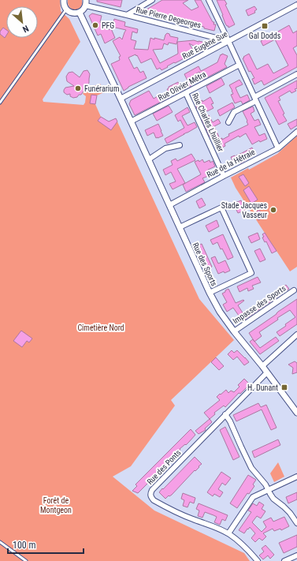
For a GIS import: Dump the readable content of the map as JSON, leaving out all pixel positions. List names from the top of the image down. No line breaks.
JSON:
{"streets":{"street":["Rue Pierre Degeorges","Rue Eugène Sue","Rue Olivier Métra","Rue Charles Lhuillier","Rue de la Hêtraie","Rue des Sports","Impasse des Sports","Rue des Ponts"]},"crossings":[["Rue Pierre Degeorges","Rue Eugène Sue"],["Rue Eugène Sue","Rue des Sports"],["Rue Olivier Métra","Rue Charles Lhuillier"],["Rue Olivier Métra","Rue des Sports"],["Rue Charles Lhuillier","Rue de la Hêtraie"],["Rue de la Hêtraie","Rue des Sports"],["Rue des Sports","Impasse des Sports"],["Rue des Sports","Rue des Ponts"]],"parks":["Cimetière Nord","Forêt de Montgeon"],"places":{"other":["PFG","Funérarium","Stade Jacques Vasseur"],"transit":["Gal Dodds","H. Dunant"]},"scale_bar":"100 m","north":"bottom right"}
